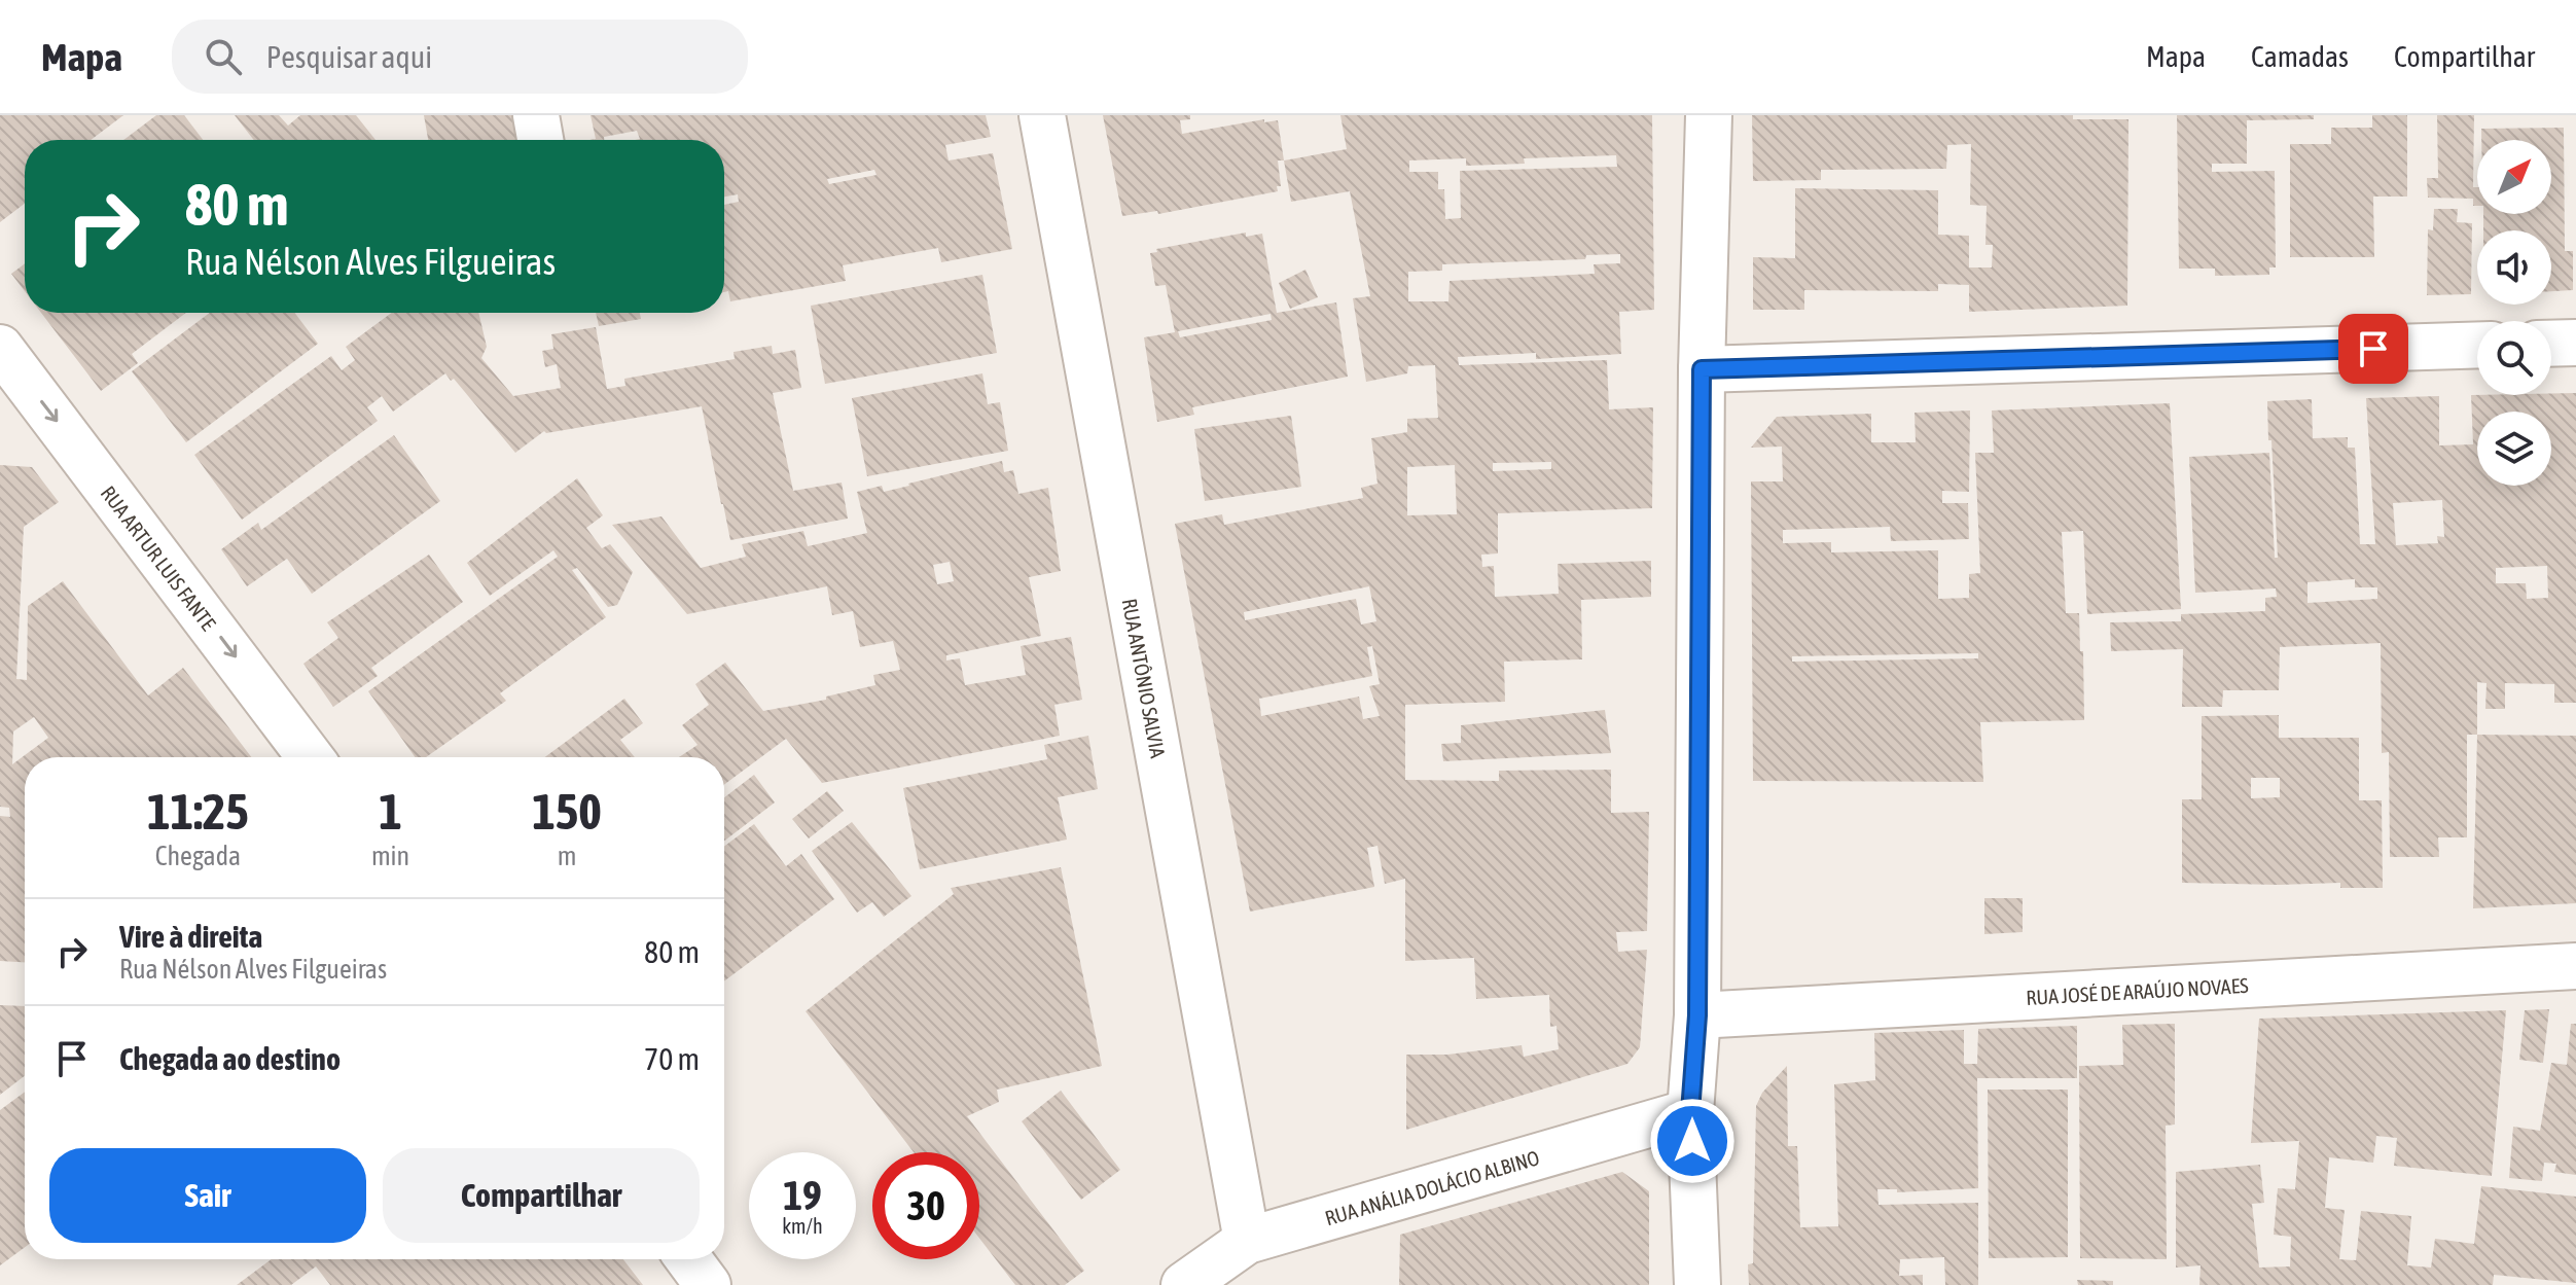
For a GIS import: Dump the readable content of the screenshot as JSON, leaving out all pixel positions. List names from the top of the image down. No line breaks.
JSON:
{"streets":{"street":["RUA ARTUR LUIS FANTE","RUA ANTÔNIO SALVIA","RUA JOSÉ DE ARAÚJO NOVAES","RUA ANÁLIA DOLÁCIO ALBINO"]},"crossings":[["RUA ANTÔNIO SALVIA","RUA ANÁLIA DOLÁCIO ALBINO"]],"one_way":["RUA ARTUR LUIS FANTE"],"north":"top right","page":{"header":"Mapa","search":"Pesquisar aqui","nav":["Mapa","Camadas","Compartilhar"],"turn":["80 m","Rua Nélson Alves Filgueiras"],"eta":["11:25","Chegada","1","min","150","m"],"list":[{"name":"Vire à direita","note":"Rua Nélson Alves Filgueiras","value":"80 m"},{"name":"Chegada ao destino","value":"70 m"}],"buttons":["Sair","Compartilhar"],"speed":"19 km/h","limit":"30"}}
